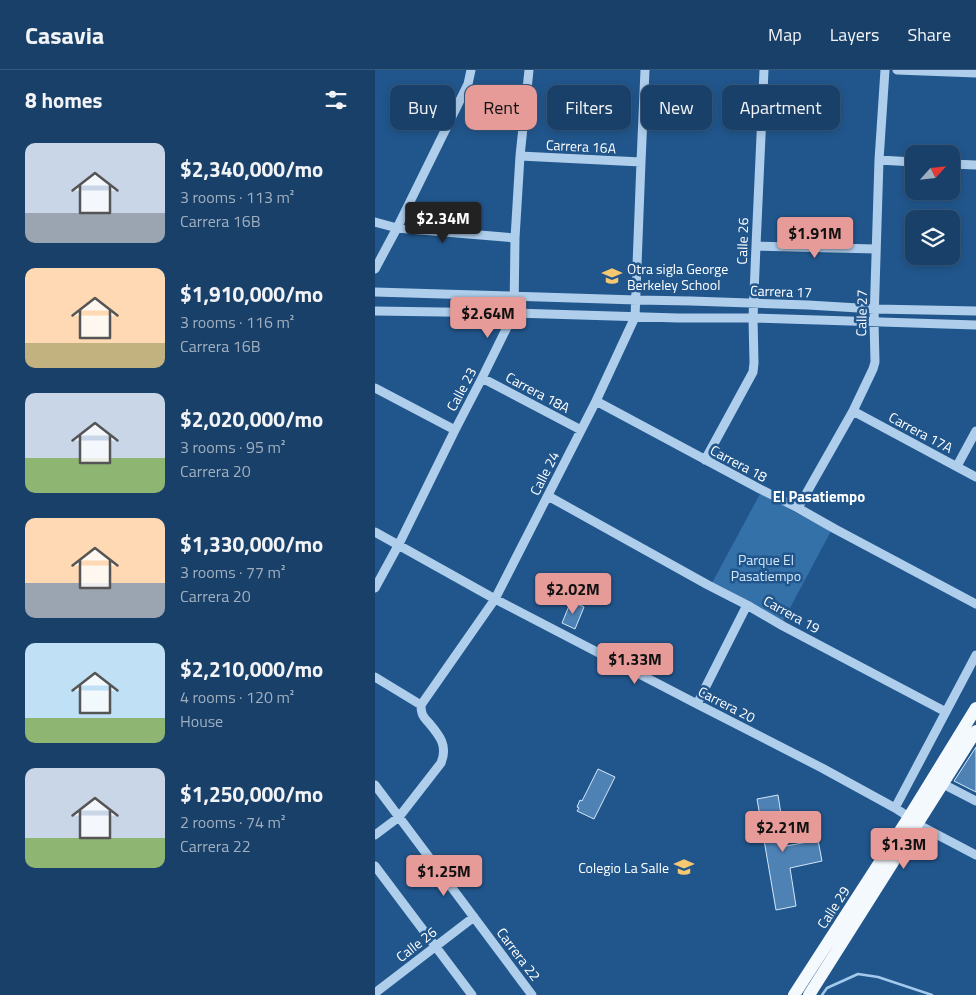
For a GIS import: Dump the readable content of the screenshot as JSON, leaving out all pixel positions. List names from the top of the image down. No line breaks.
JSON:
{"streets":{"main road":["Calle 29"],"street":["Carrera 16A","Calle 26","Carrera 17","Calle 27","Calle 23","Carrera 18A","Carrera 17A","Carrera 18","Calle 24","Carrera 19","Carrera 20","Carrera 22"]},"crossings":[["Carrera 16A","Calle 23"],["Carrera 16A","Calle 24"],["Calle 26","Carrera 17"],["Calle 26","Carrera 18"],["Calle 26","Carrera 22"],["Carrera 17","Calle 27"],["Carrera 17","Calle 23"],["Carrera 17","Calle 24"],["Calle 27","Carrera 17A"],["Calle 27","Carrera 18"],["Calle 23","Carrera 18A"],["Calle 23","Carrera 20"],["Carrera 18A","Calle 24"],["Carrera 18","Calle 24"],["Calle 24","Carrera 19"],["Calle 24","Carrera 20"],["Carrera 20","Calle 29"]],"districts":["El Pasatiempo"],"parks":["Parque El Pasatiempo"],"places":{"school or university":["Otra sigla George Berkeley School","Colegio La Salle"]},"north":"top right","page":{"header":"Casavia","nav":["Map","Layers","Share"],"heading":"8 homes","chip":["Buy","Rent","Filters","New","Apartment"],"list":[{"name":"$2,340,000/mo","note":"3 rooms · 113 m² · Carrera 16B"},{"name":"$1,910,000/mo","note":"3 rooms · 116 m² · Carrera 16B"},{"name":"$2,020,000/mo","note":"3 rooms · 95 m² · Carrera 20"},{"name":"$1,330,000/mo","note":"3 rooms · 77 m² · Carrera 20"},{"name":"$2,210,000/mo","note":"4 rooms · 120 m² · House"},{"name":"$1,250,000/mo","note":"2 rooms · 74 m² · Carrera 22"}],"price":["$2.34M","$1.91M","$2.64M","$2.02M","$1.33M","$2.21M","$1.3M","$1.25M"]}}
